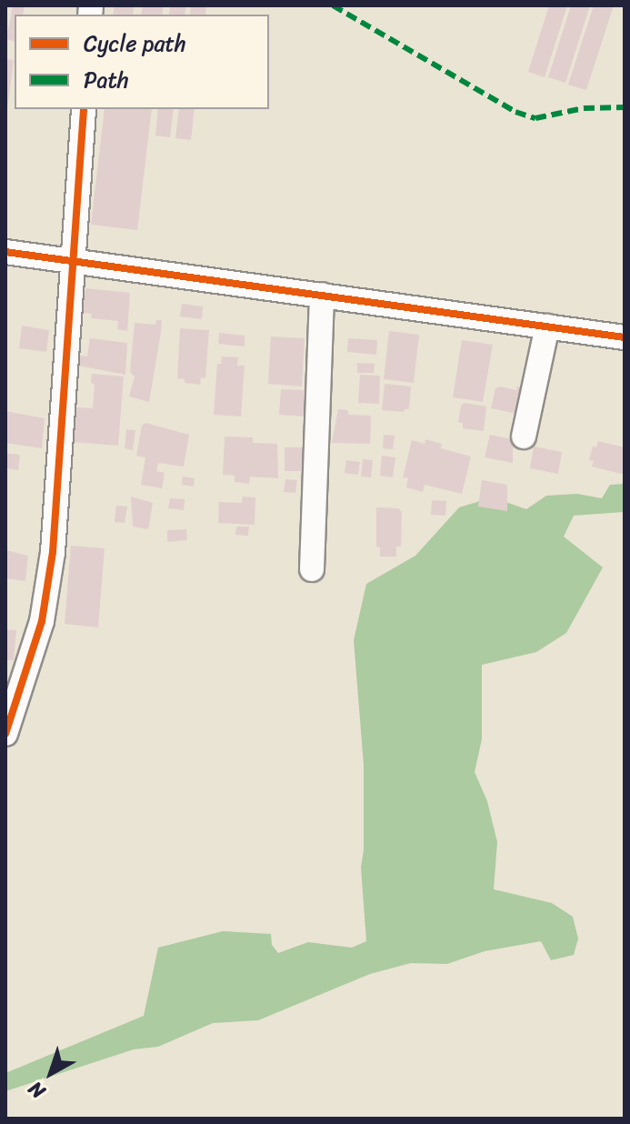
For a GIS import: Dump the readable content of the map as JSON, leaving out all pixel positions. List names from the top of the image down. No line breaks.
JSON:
{"legend":["Cycle path","Path"],"north":"bottom left"}
